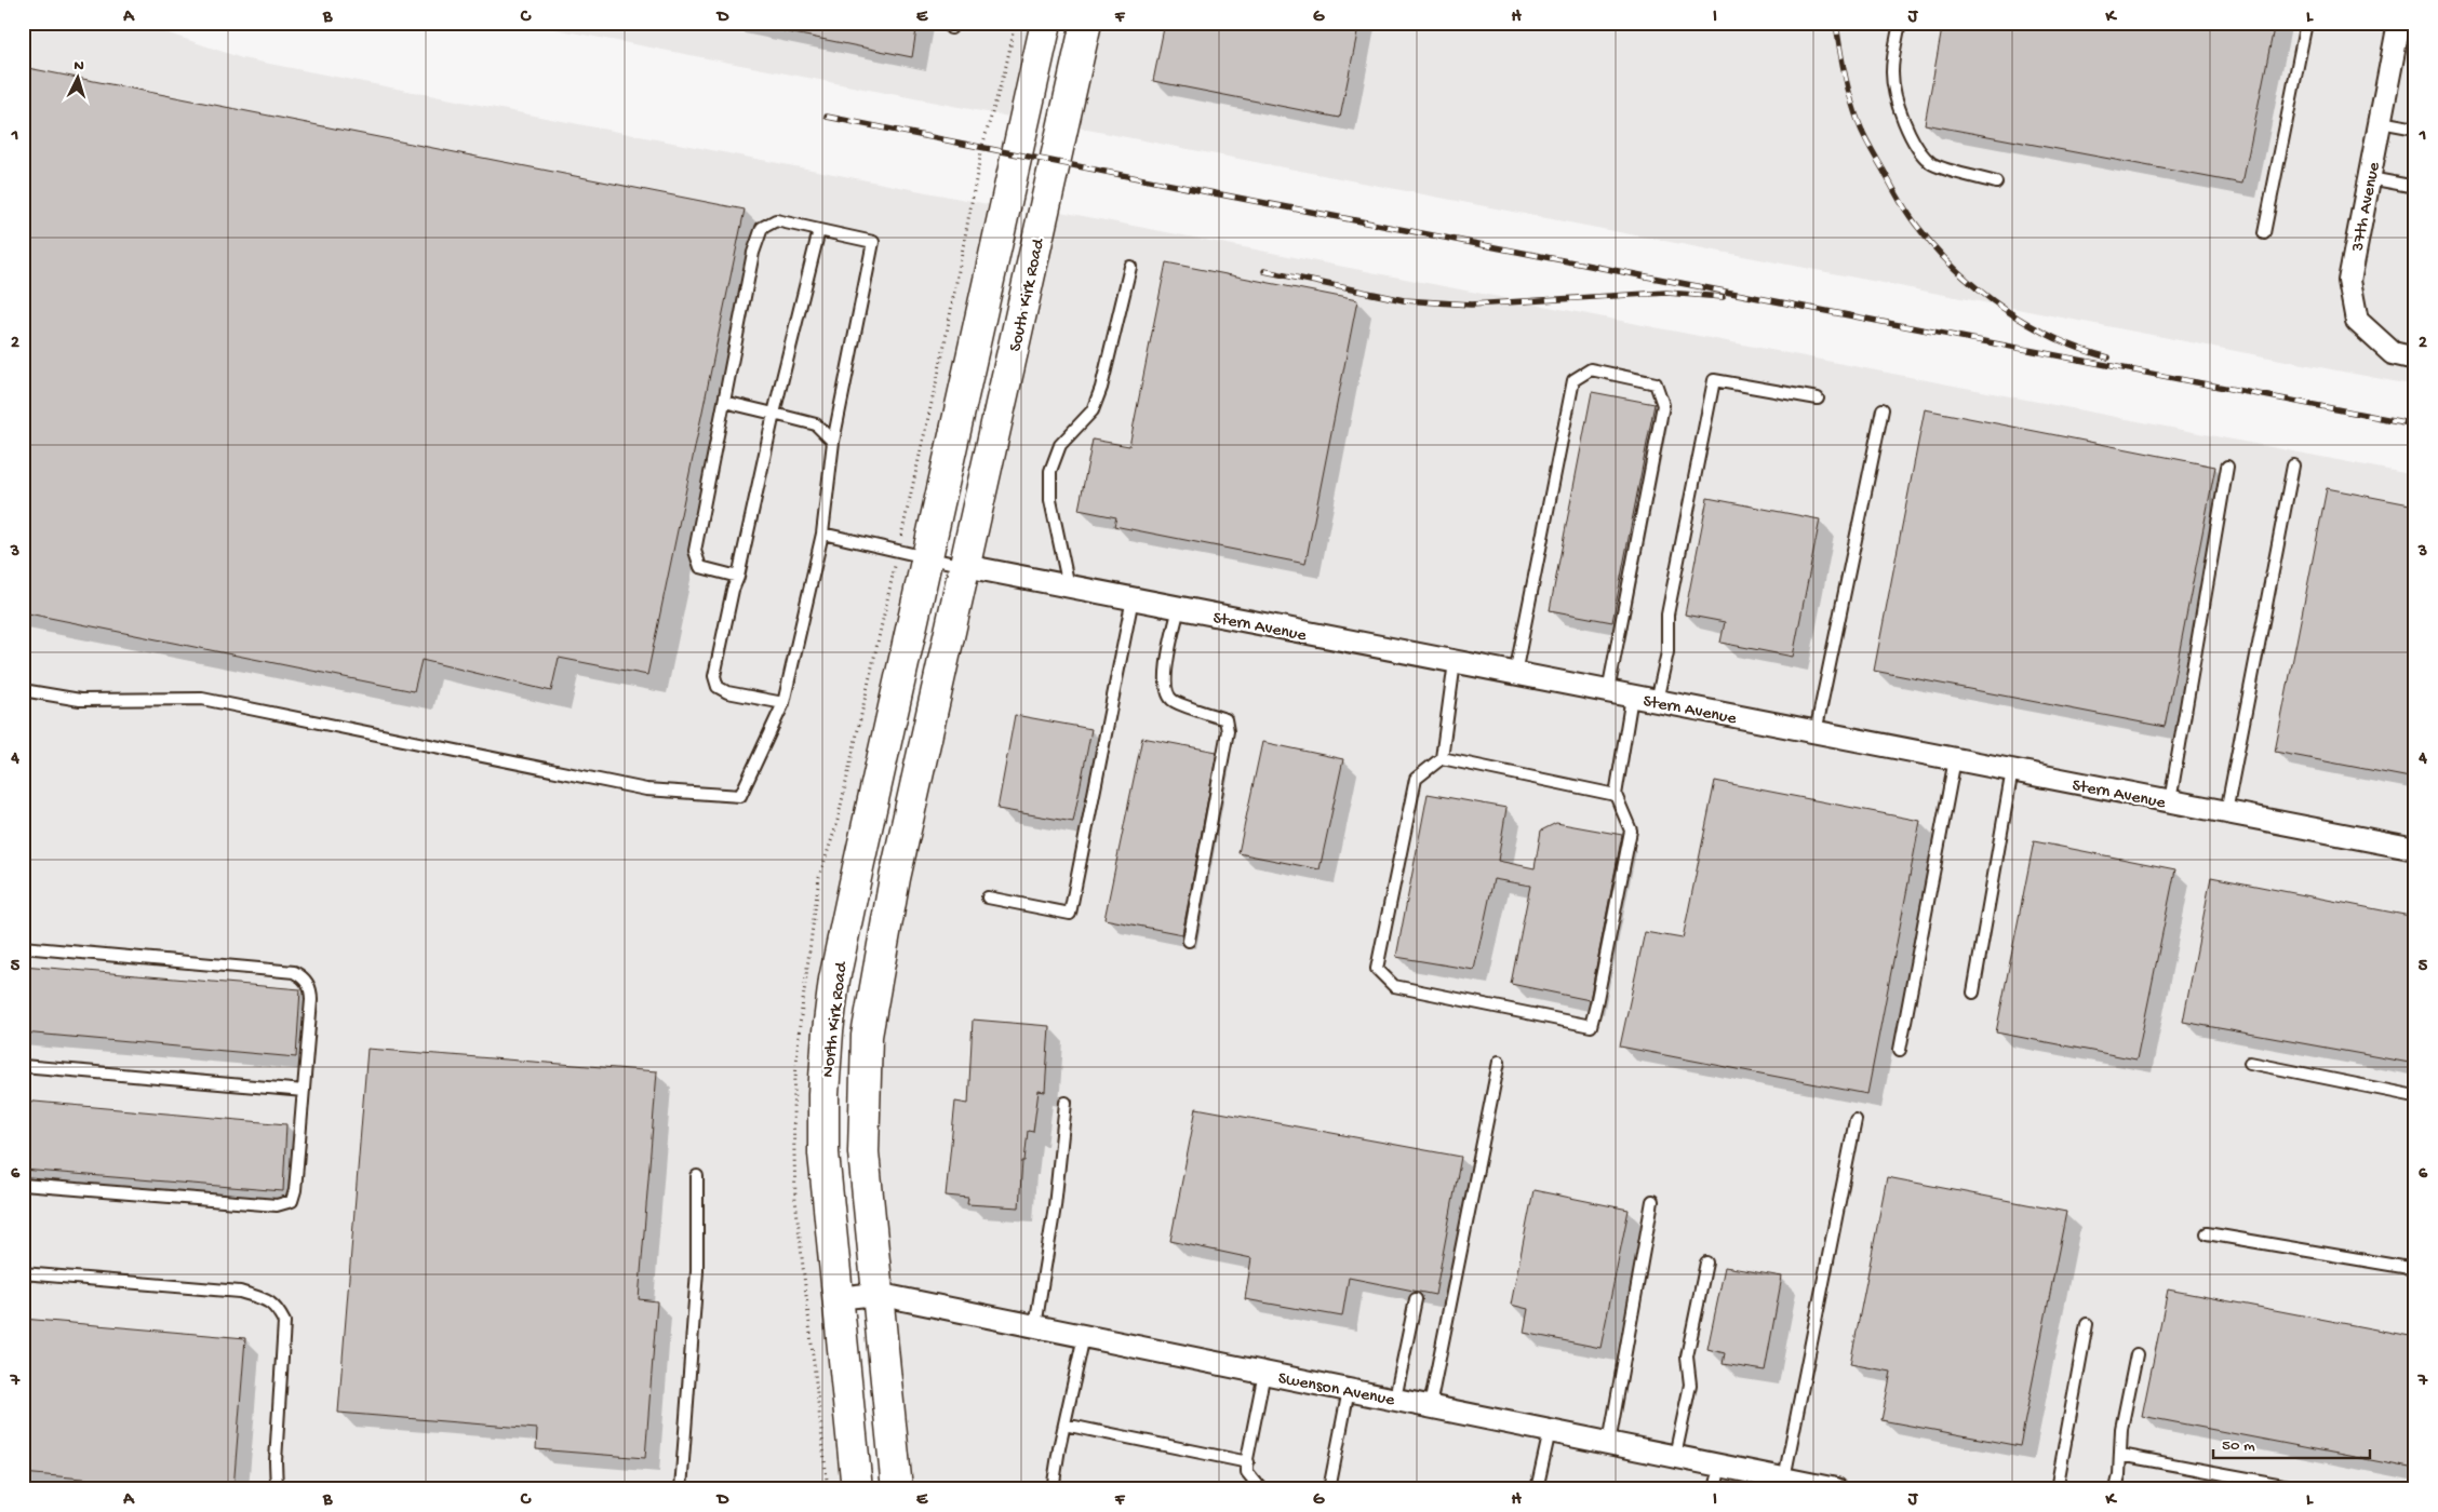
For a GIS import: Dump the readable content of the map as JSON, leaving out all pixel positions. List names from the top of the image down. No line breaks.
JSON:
{"streets":{"main road":["South Kirk Road","North Kirk Road"],"street":["37th Avenue","Stern Avenue","Swenson Avenue"]},"crossings":[["South Kirk Road","Stern Avenue"],["South Kirk Road","North Kirk Road"],["Stern Avenue","North Kirk Road"],["North Kirk Road","Swenson Avenue"]],"scale_bar":"50 m","north":"top","grid":{"columns":["A","B","C","D","E","F","G","H","I","J","K","L"],"rows":["1","2","3","4","5","6","7"]}}
